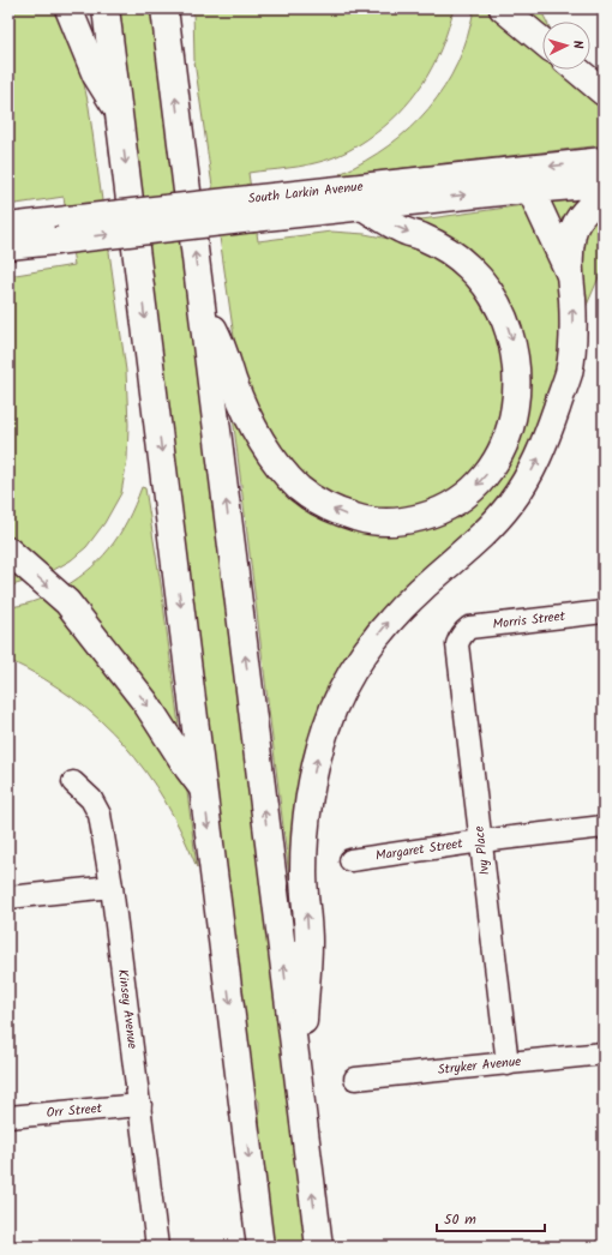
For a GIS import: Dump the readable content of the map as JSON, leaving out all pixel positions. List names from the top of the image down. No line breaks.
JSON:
{"streets":{"main road":["South Larkin Avenue"],"street":["Morris Street","Margaret Street","Ivy Place","Kinsey Avenue","Stryker Avenue","Orr Street"]},"crossings":[["Morris Street","Ivy Place"],["Margaret Street","Ivy Place"],["Ivy Place","Stryker Avenue"],["Kinsey Avenue","Orr Street"]],"scale_bar":"50 m","north":"right"}
